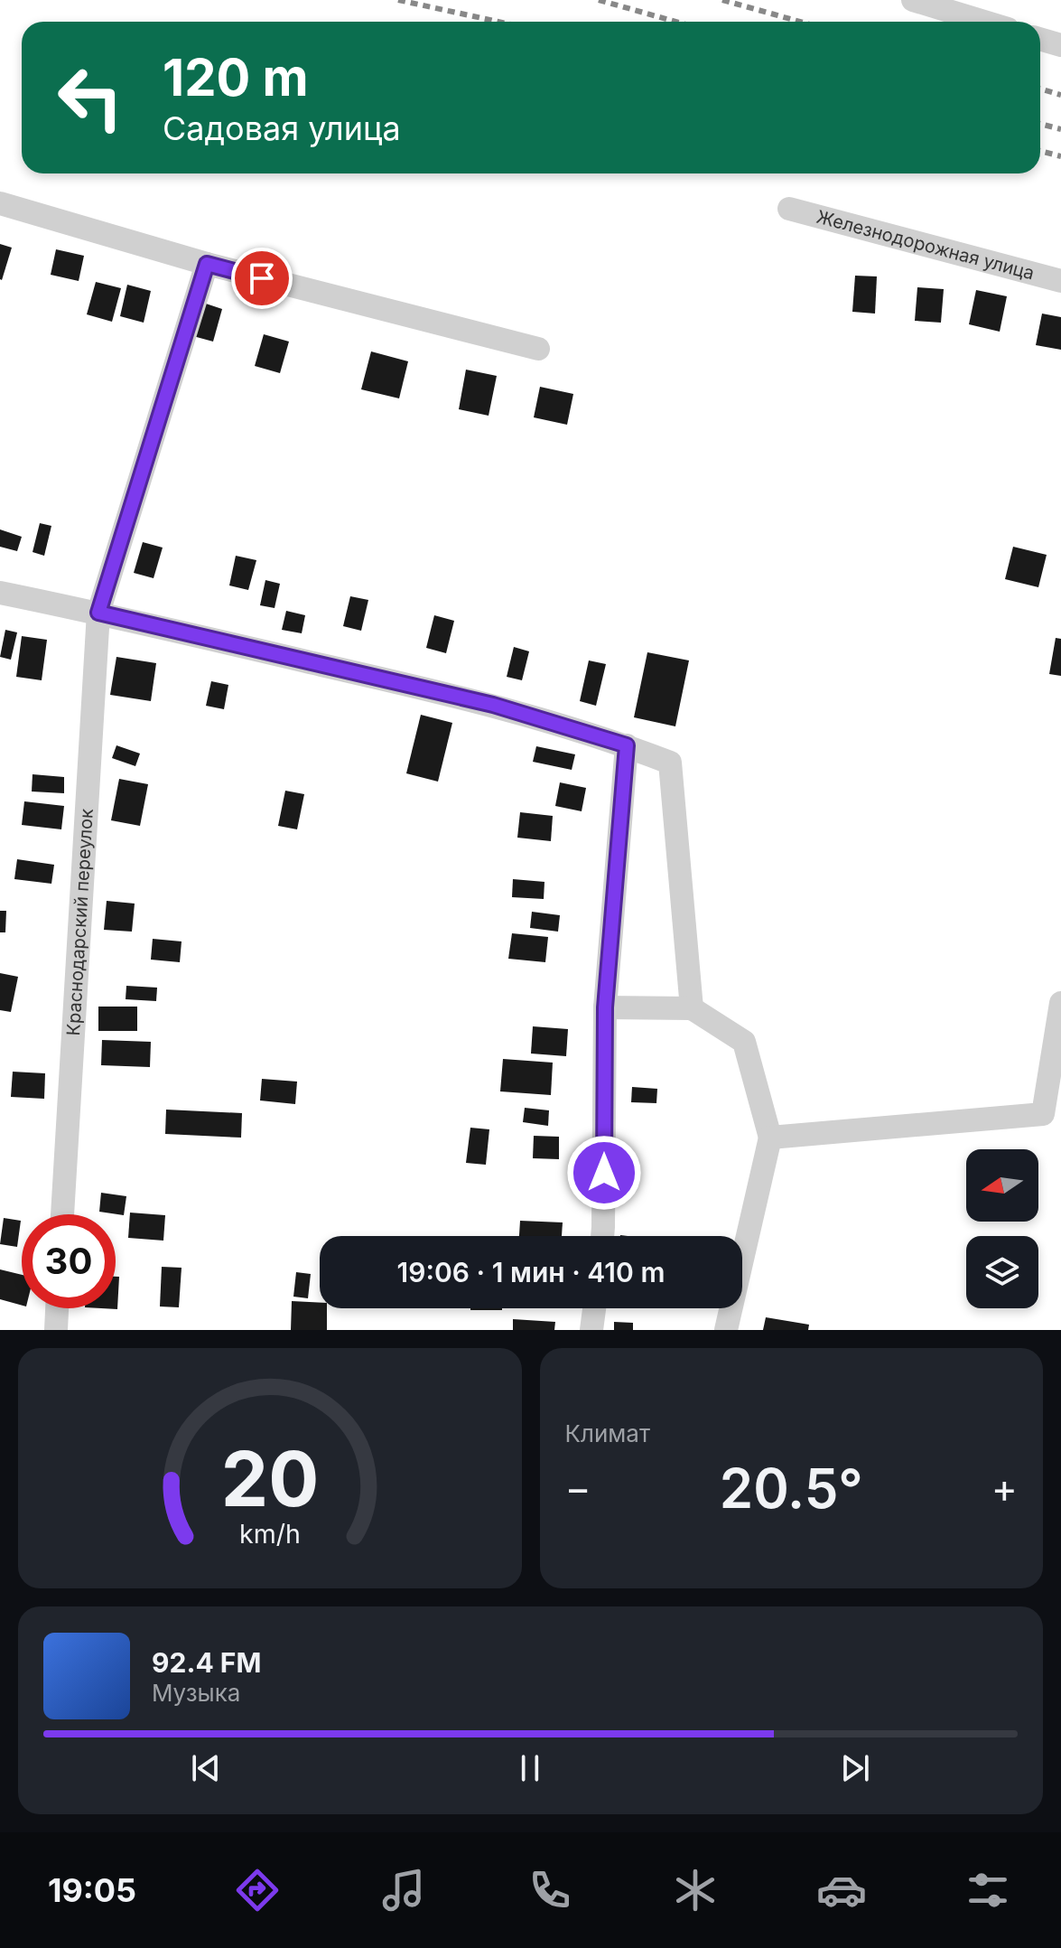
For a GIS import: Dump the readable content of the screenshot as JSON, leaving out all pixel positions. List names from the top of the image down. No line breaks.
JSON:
{"streets":{"street":["Железнодорожная улица","Краснодарский переулок"]},"north":"left","page":{"turn":["120 m","Садовая улица"],"limit":"30","trip":"19:06 · 1 мин · 410 m","tile":"Климат","heat":["−","20.5°","+"],"song":["92.4 FM","Музыка"],"tabs":"19:05","gauge":["20","km/h"]}}
